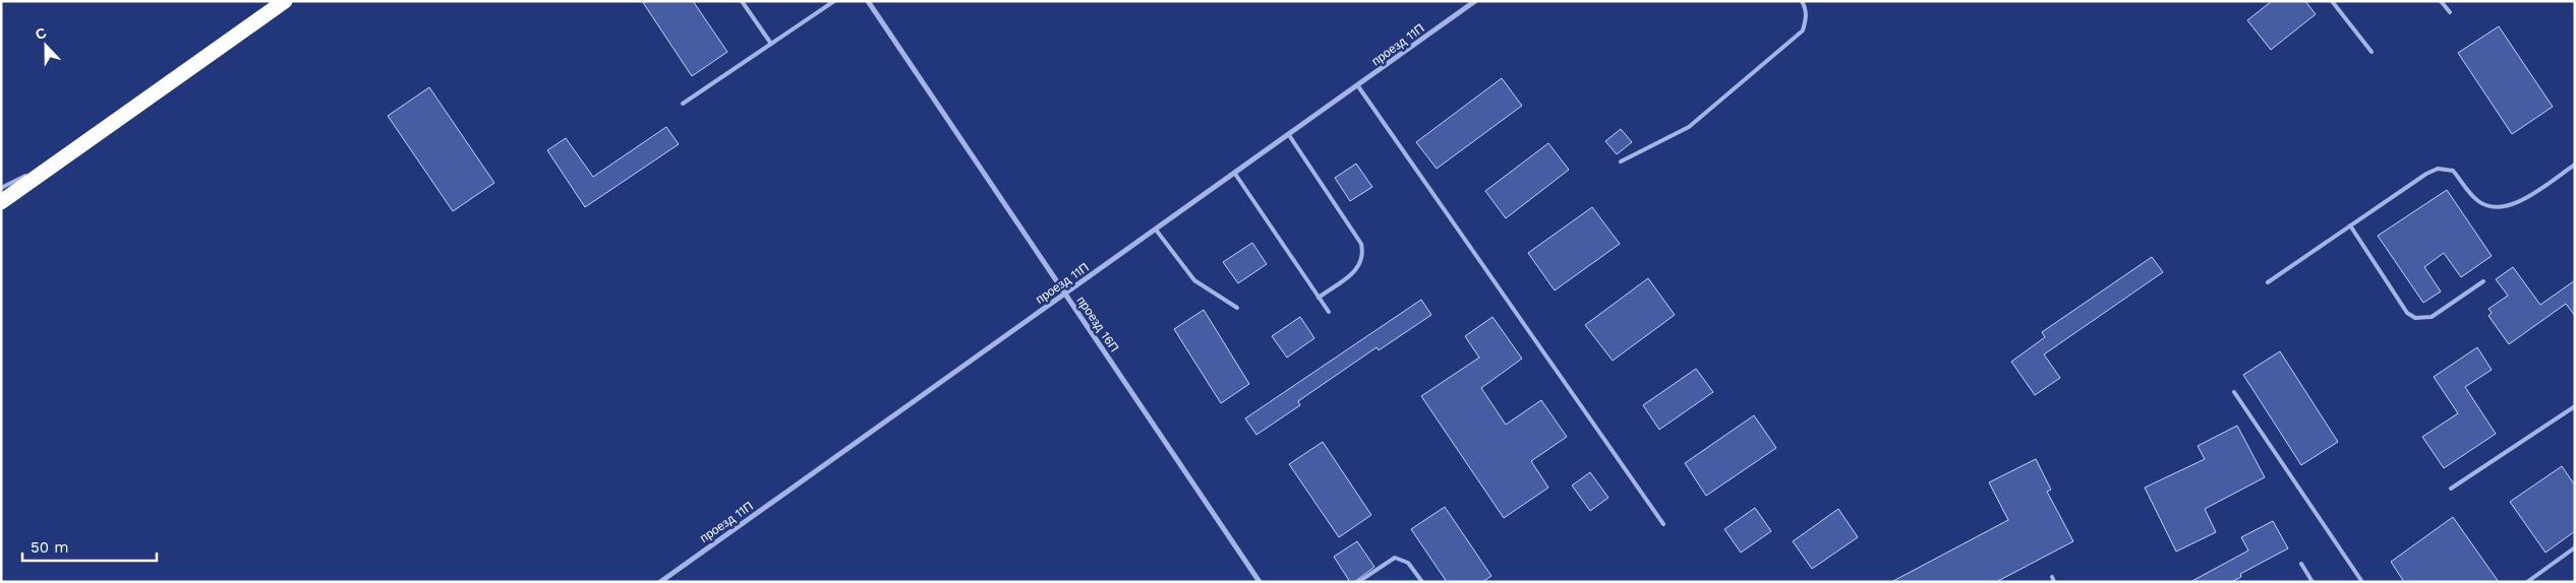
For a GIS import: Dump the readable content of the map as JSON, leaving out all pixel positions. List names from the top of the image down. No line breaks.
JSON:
{"streets":{"street":["проезд 11П","проезд 16П"]},"crossings":[["проезд 11П","проезд 16П"]],"scale_bar":"50 m","north":"top"}
